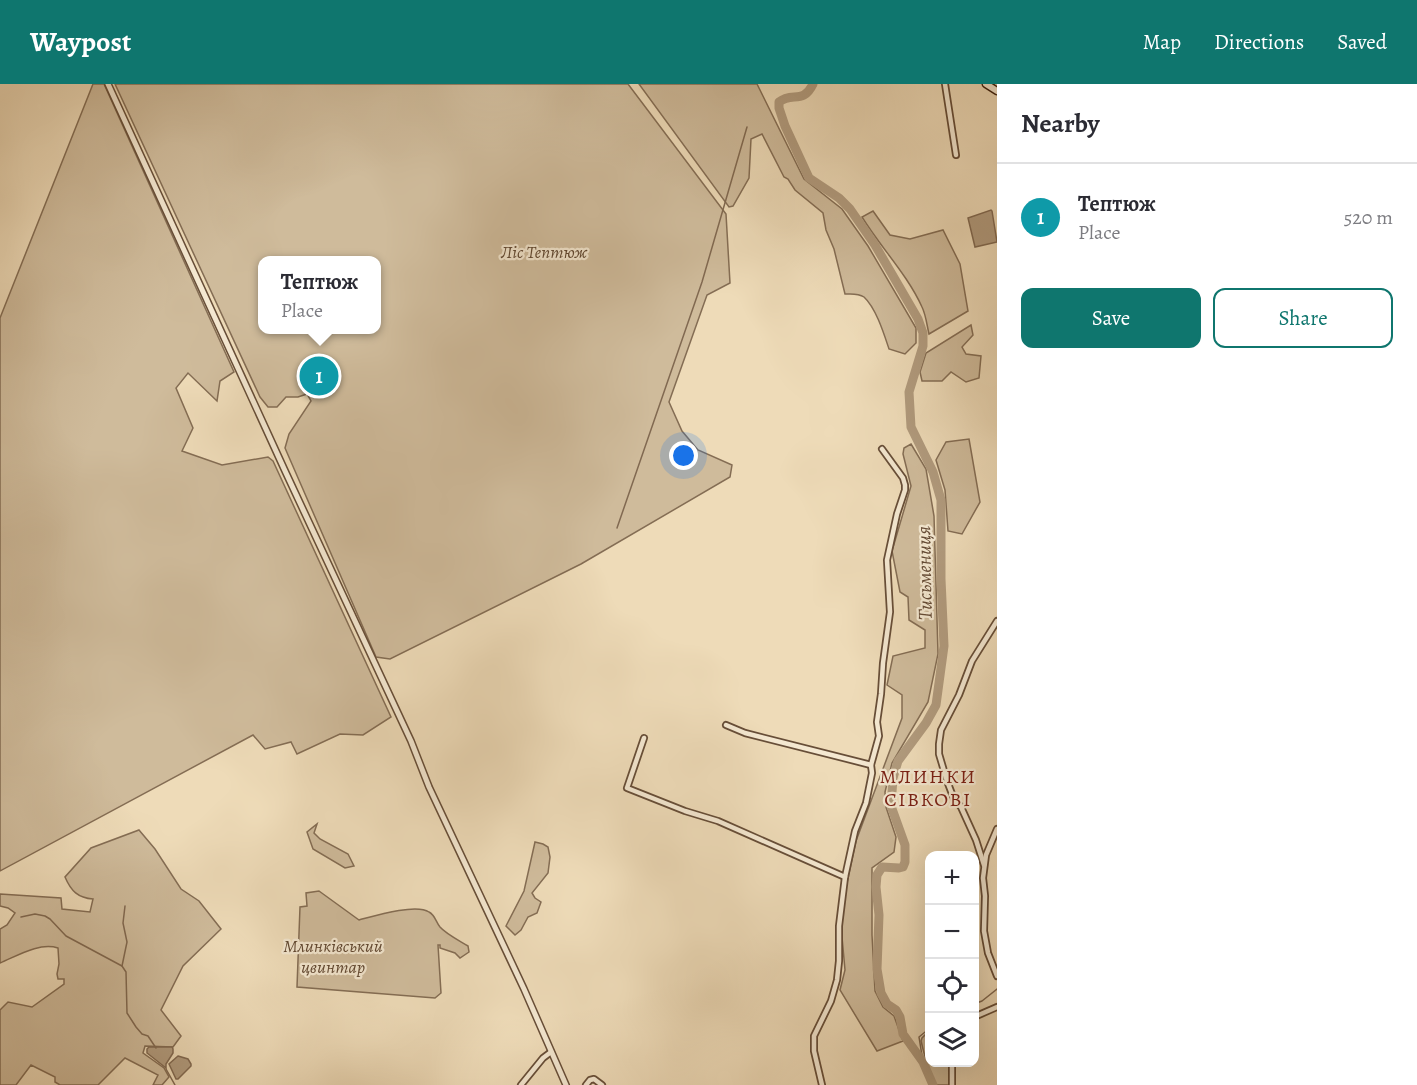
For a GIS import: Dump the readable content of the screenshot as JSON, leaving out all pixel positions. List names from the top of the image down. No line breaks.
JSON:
{"districts":["МЛИНКИ СІВКОВІ"],"water":["Тисьмениця"],"parks":["Ліс Тептюж","Млинківський цвинтар"],"page":{"header":"Waypost","nav":["Map","Directions","Saved"],"heading":"Nearby","list":[{"mark":"1","name":"Тептюж","note":"Place","value":"520 m"}],"popup":["Тептюж","Place"],"buttons":["Save","Share"],"pins":"1","map_buttons":["+","−"]}}
